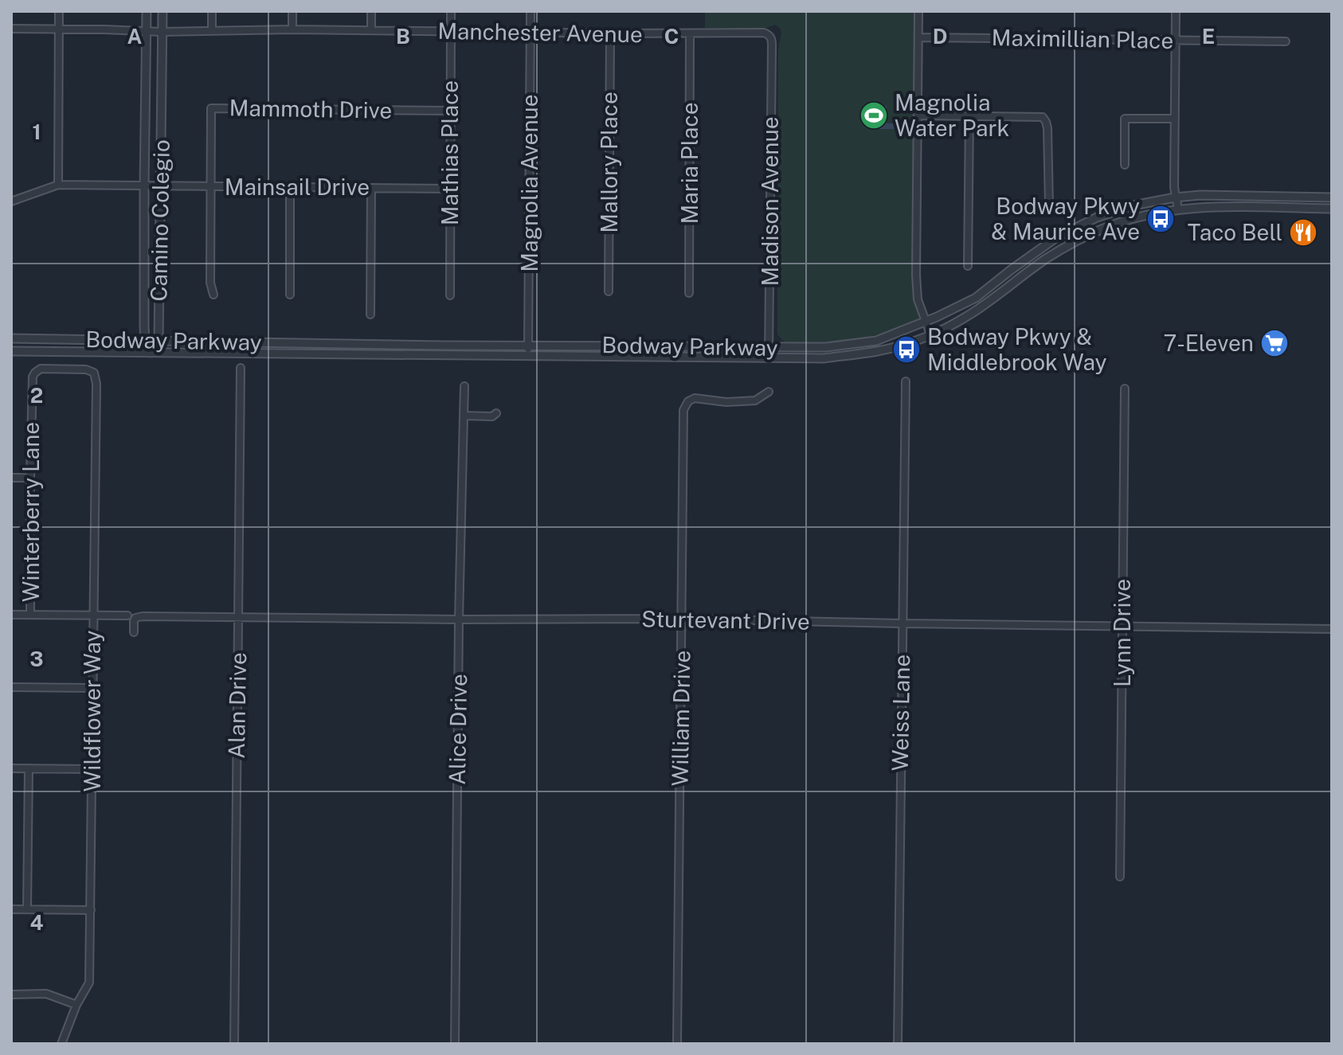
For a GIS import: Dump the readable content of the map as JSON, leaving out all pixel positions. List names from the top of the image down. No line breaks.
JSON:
{"streets":{"street":["Manchester Avenue","Maximillian Place","Mammoth Drive","Mathias Place","Mallory Place","Maria Place","Magnolia Avenue","Mainsail Drive","Madison Avenue","Camino Colegio","Bodway Parkway","Winterberry Lane","Sturtevant Drive","Lynn Drive","Alan Drive","Wildflower Way","Weiss Lane","William Drive","Alice Drive"]},"crossings":[["Manchester Avenue","Mathias Place"],["Manchester Avenue","Mallory Place"],["Manchester Avenue","Maria Place"],["Manchester Avenue","Magnolia Avenue"],["Manchester Avenue","Madison Avenue"],["Manchester Avenue","Camino Colegio"],["Mammoth Drive","Mathias Place"],["Mammoth Drive","Mainsail Drive"],["Mathias Place","Mainsail Drive"],["Magnolia Avenue","Bodway Parkway"],["Mainsail Drive","Camino Colegio"],["Madison Avenue","Bodway Parkway"],["Camino Colegio","Bodway Parkway"],["Winterberry Lane","Wildflower Way"],["Sturtevant Drive","Lynn Drive"],["Sturtevant Drive","Alan Drive"],["Sturtevant Drive","Weiss Lane"],["Sturtevant Drive","William Drive"],["Sturtevant Drive","Alice Drive"]],"places":{"sports":["Magnolia Water Park"],"bus stop":["Bodway Pkwy & Maurice Ave","Bodway Pkwy & Middlebrook Way"],"restaurant":["Taco Bell"],"supermarket":["7-Eleven"]},"grid":{"columns":["A","B","C","D","E"],"rows":["1","2","3","4"]}}
